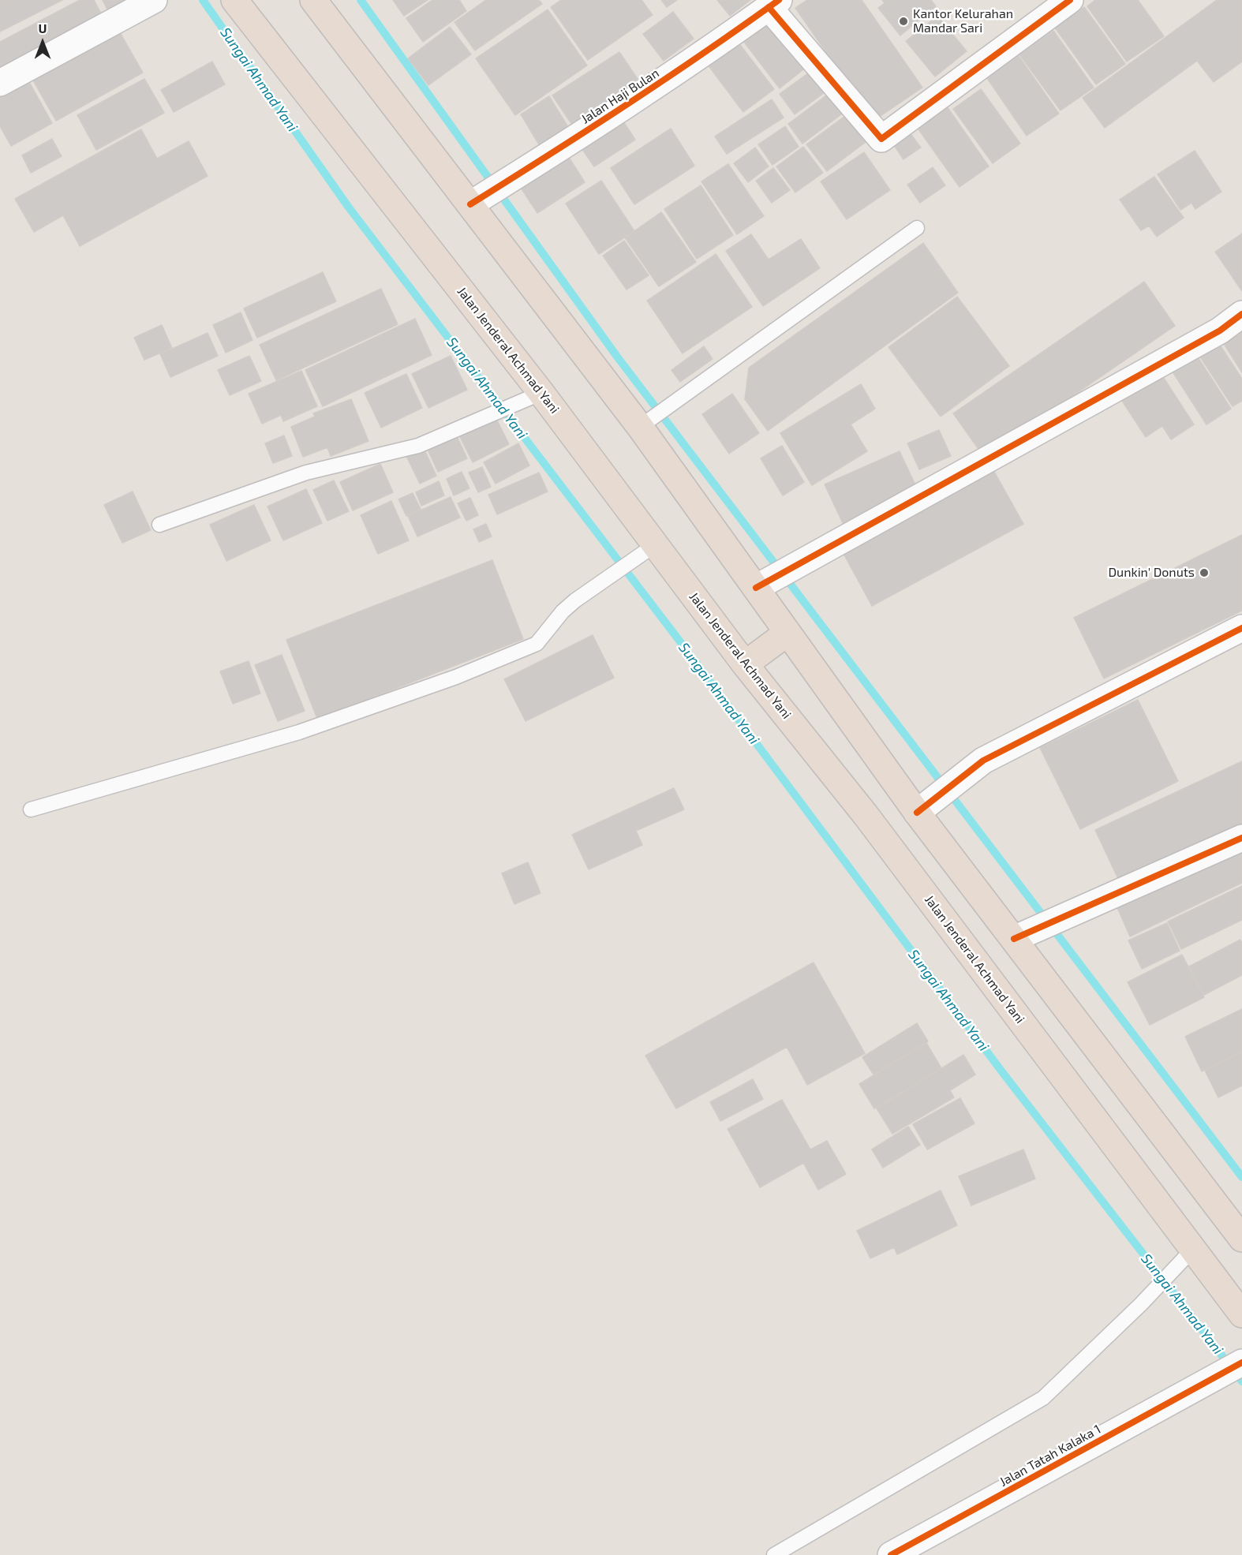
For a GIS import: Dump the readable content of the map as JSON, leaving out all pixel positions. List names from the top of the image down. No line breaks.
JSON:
{"streets":{"highway":["Jalan Jenderal Achmad Yani"],"street":["Jalan Haji Bulan","Jalan Tatah Kalaka 1"]},"water":["Sungai Ahmad Yani"],"places":["Kantor Kelurahan Mandar Sari","Dunkin' Donuts"],"north":"top"}
